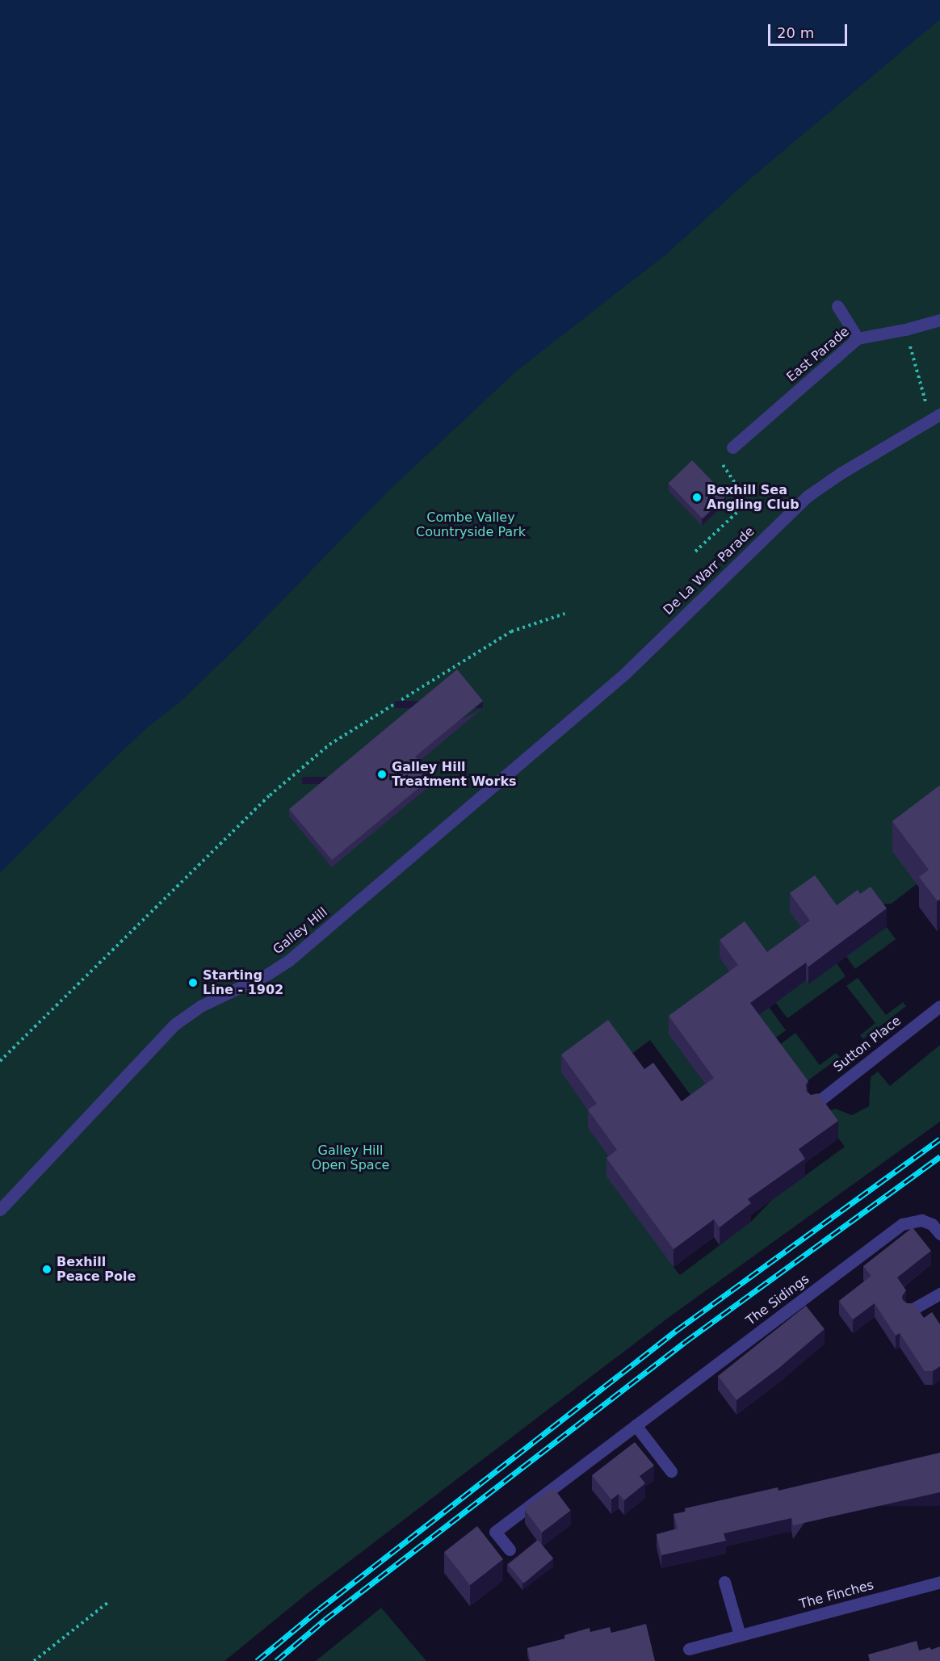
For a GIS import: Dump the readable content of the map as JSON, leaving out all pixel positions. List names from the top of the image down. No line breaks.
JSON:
{"streets":{"street":["East Parade","De La Warr Parade","Galley Hill","Sutton Place","The Sidings","The Finches"]},"crossings":[["De La Warr Parade","Galley Hill"]],"parks":["Combe Valley Countryside Park","Galley Hill Open Space"],"places":["Bexhill Sea Angling Club","Galley Hill Treatment Works","Starting Line - 1902","Bexhill Peace Pole"],"scale_bar":"20 m"}
